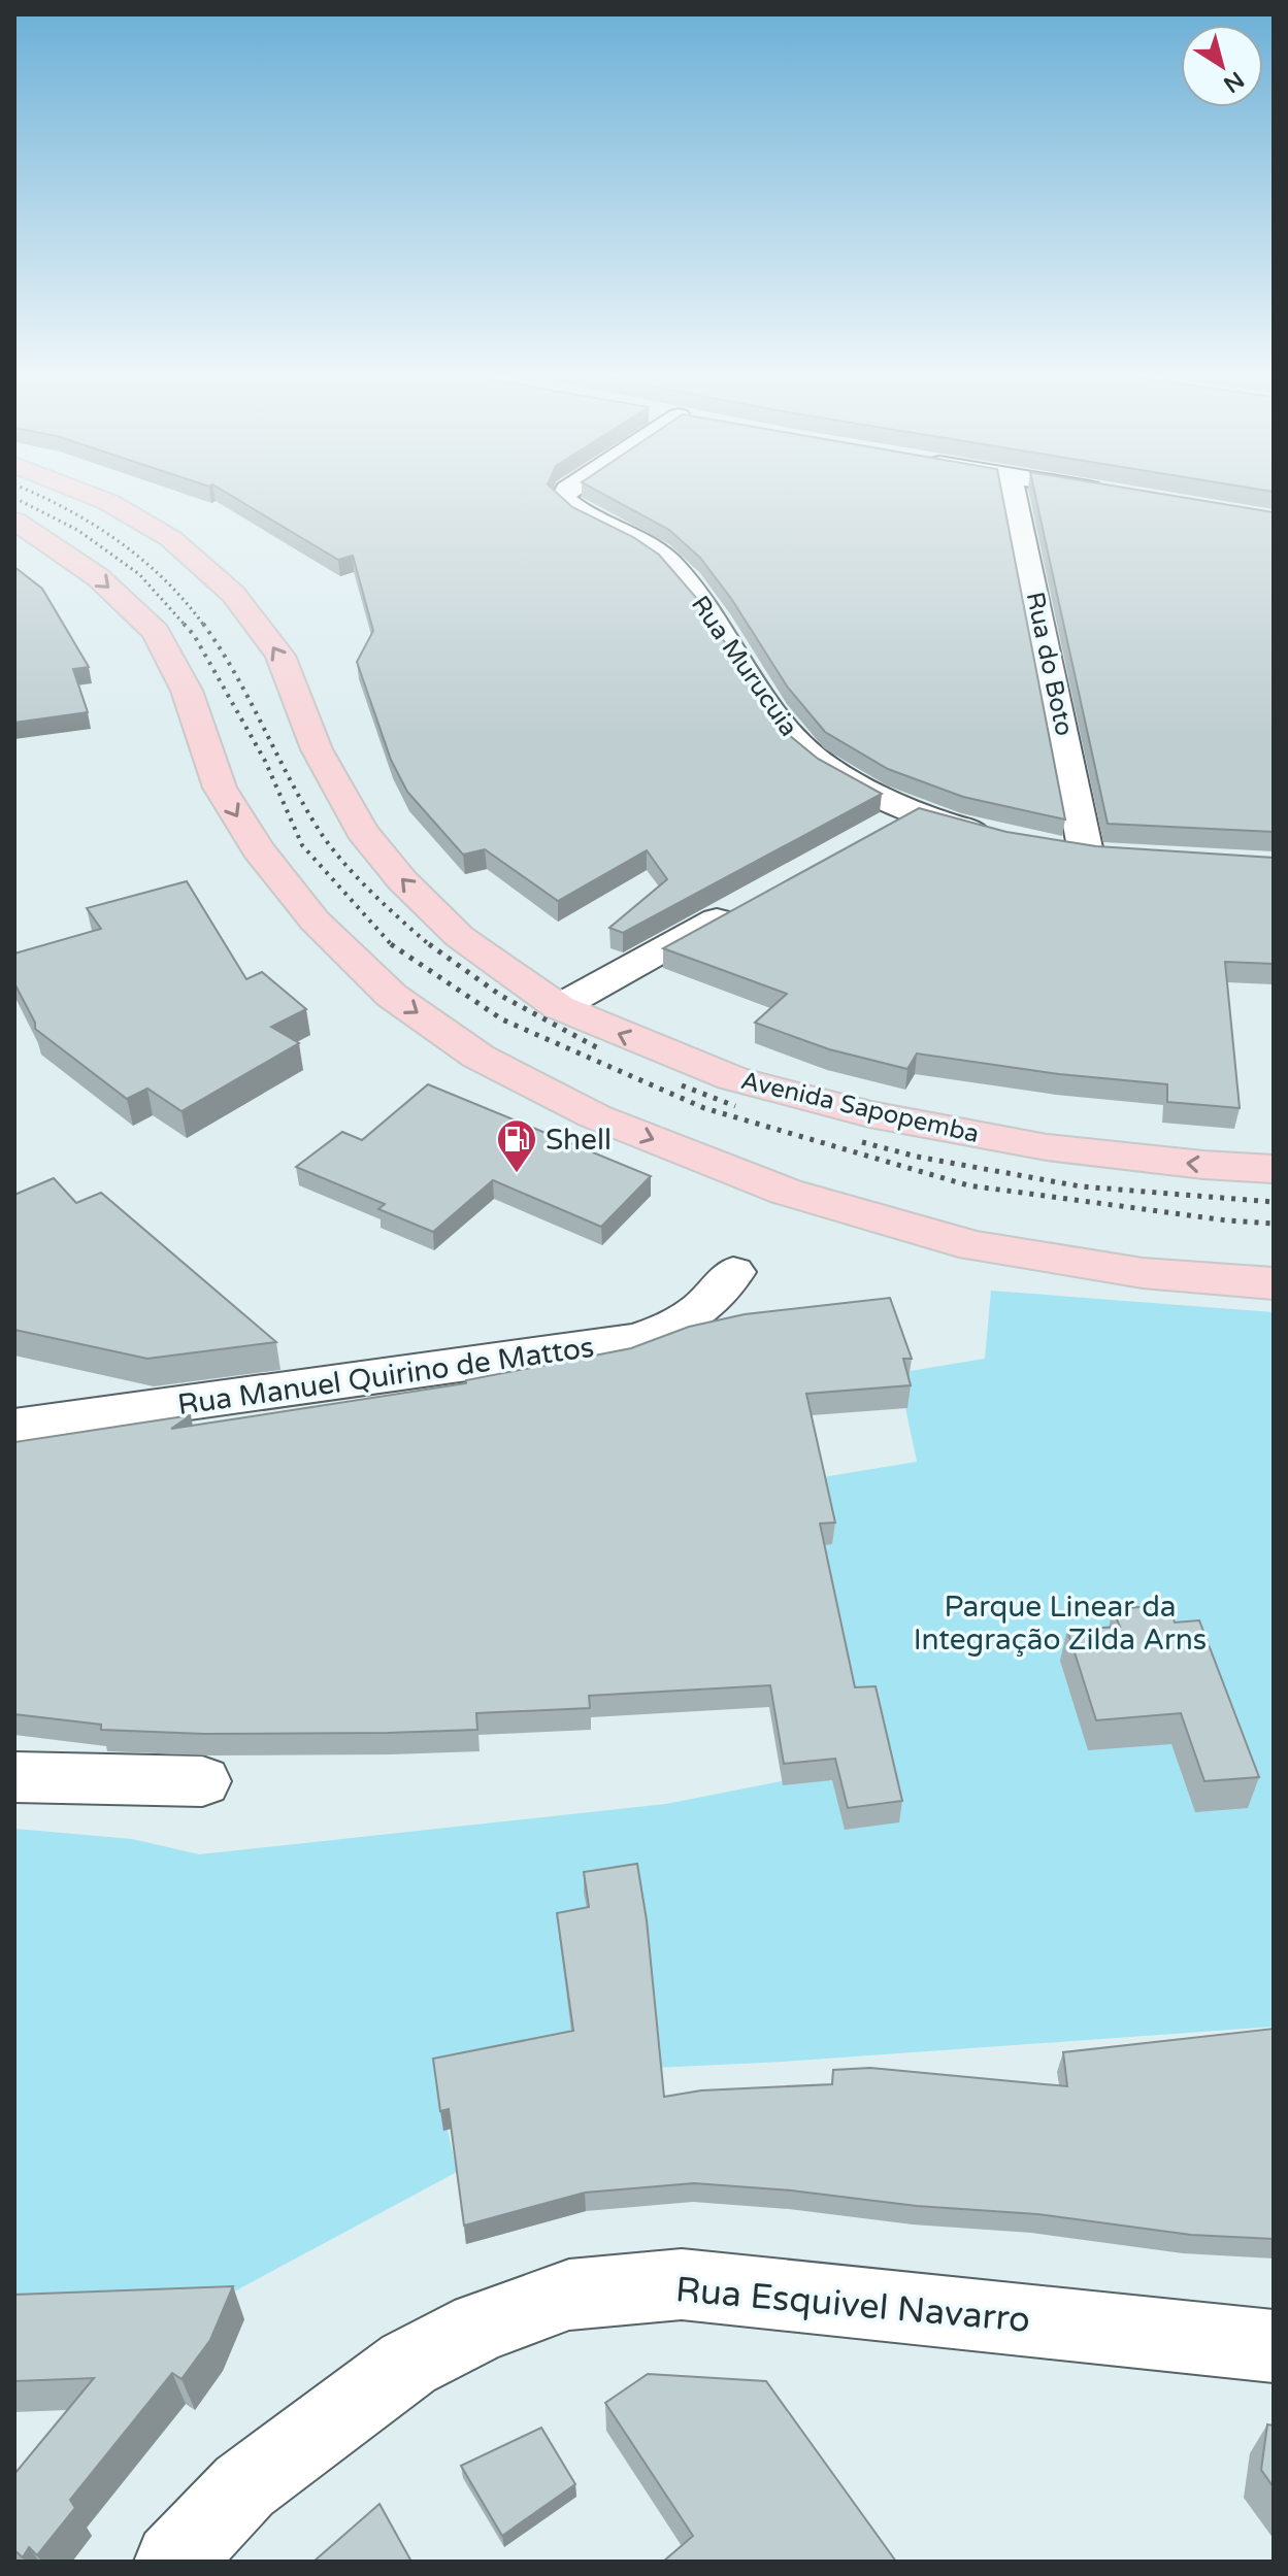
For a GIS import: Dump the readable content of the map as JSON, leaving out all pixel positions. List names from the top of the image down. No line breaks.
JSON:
{"streets":{"main road":["Avenida Sapopemba"],"street":["Rua do Boto","Rua Murucuia","Rua Manuel Quirino de Mattos","Rua Esquivel Navarro"]},"parks":["Parque Linear da Integração Zilda Arns"],"places":{"fuel station":["Shell"]},"north":"bottom right"}
